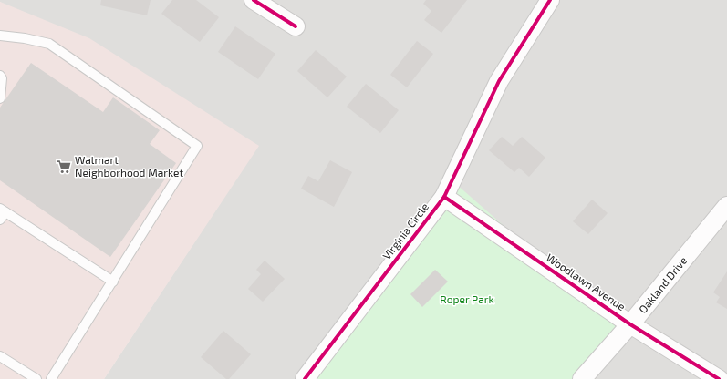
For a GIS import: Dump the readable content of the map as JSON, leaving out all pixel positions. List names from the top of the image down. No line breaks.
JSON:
{"streets":{"street":["Virginia Circle","Woodlawn Avenue","Oakland Drive"]},"crossings":[["Virginia Circle","Woodlawn Avenue"],["Woodlawn Avenue","Oakland Drive"]],"parks":["Roper Park"],"places":{"supermarket":["Walmart Neighborhood Market"]}}
